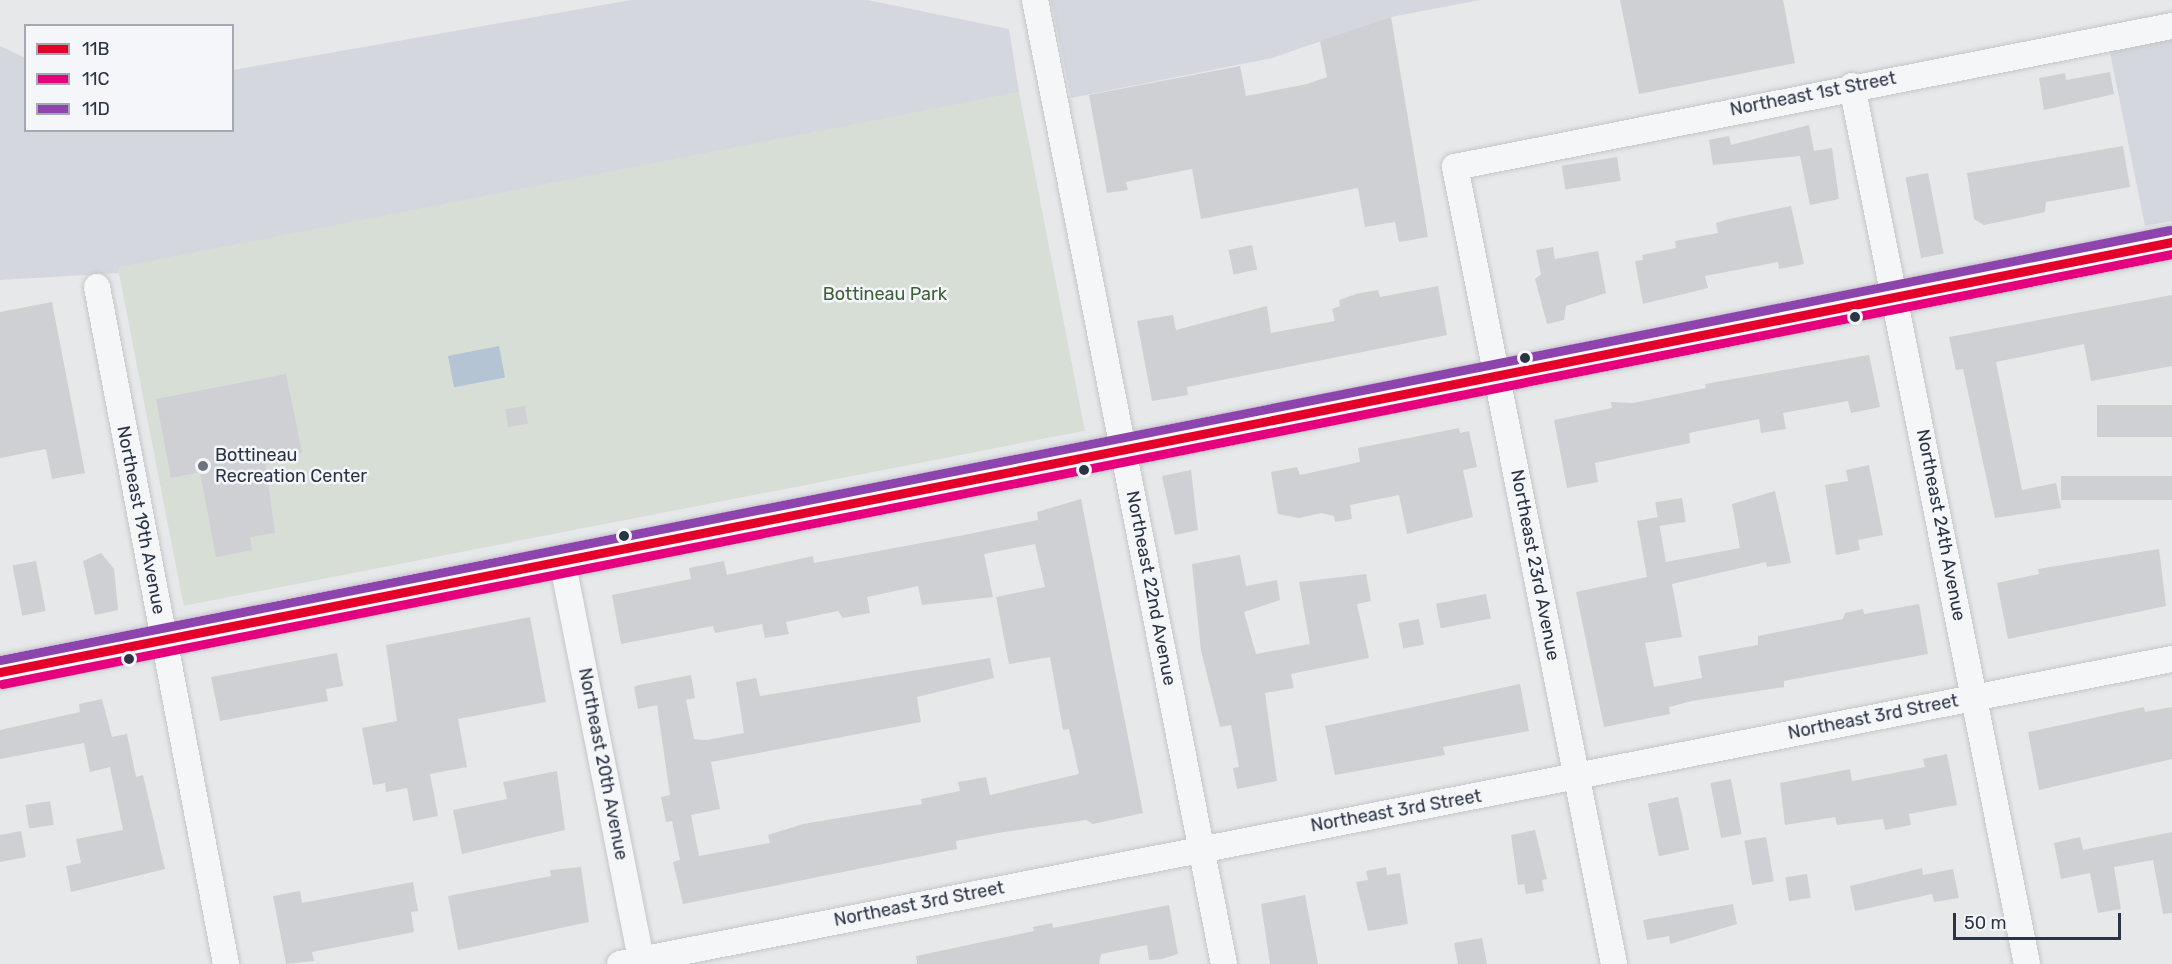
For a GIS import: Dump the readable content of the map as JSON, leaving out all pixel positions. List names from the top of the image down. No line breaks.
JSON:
{"streets":{"street":["Northeast 1st Street","Northeast 19th Avenue","Northeast 24th Avenue","Northeast 23rd Avenue","Northeast 22nd Avenue","Northeast 3rd Street","Northeast 20th Avenue"]},"crossings":[["Northeast 1st Street","Northeast 24th Avenue"],["Northeast 1st Street","Northeast 23rd Avenue"],["Northeast 24th Avenue","Northeast 3rd Street"],["Northeast 23rd Avenue","Northeast 3rd Street"],["Northeast 22nd Avenue","Northeast 3rd Street"],["Northeast 3rd Street","Northeast 20th Avenue"]],"parks":["Bottineau Park"],"places":["Bottineau Recreation Center"],"lines":["transit line 11D","transit line 11B","transit line 11C"],"legend":["11B","11C","11D"],"scale_bar":"50 m"}
